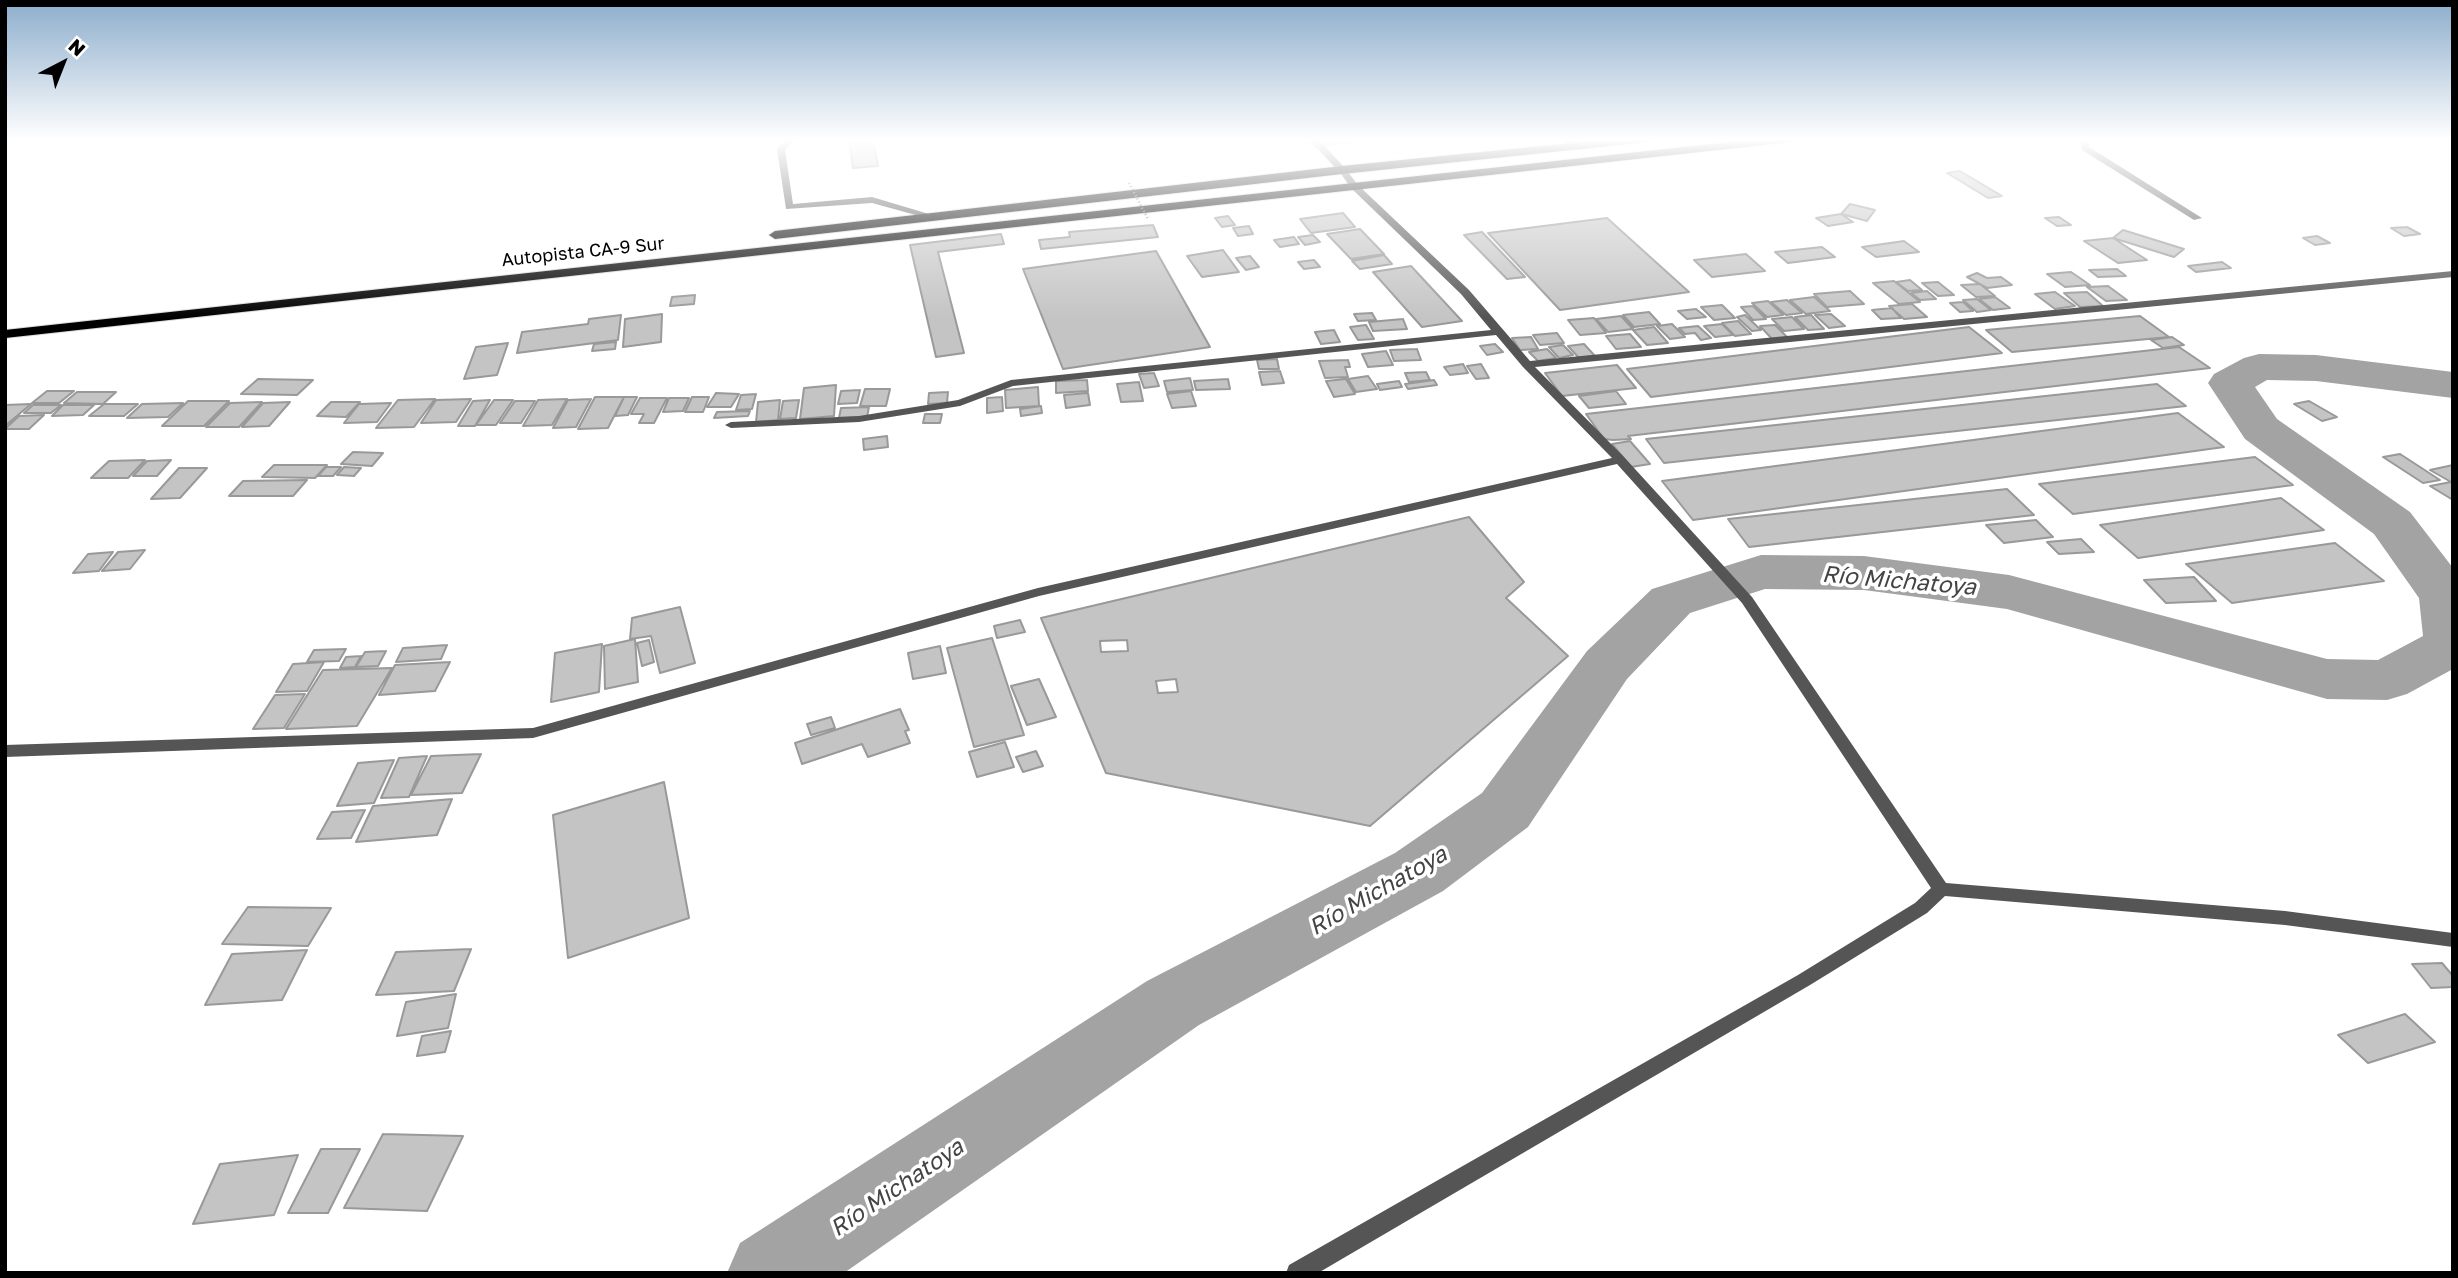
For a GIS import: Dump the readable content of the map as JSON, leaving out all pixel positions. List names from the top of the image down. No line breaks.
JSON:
{"streets":{"highway":["Autopista CA-9 Sur"]},"water":["Río Michatoya"],"north":"top right"}
